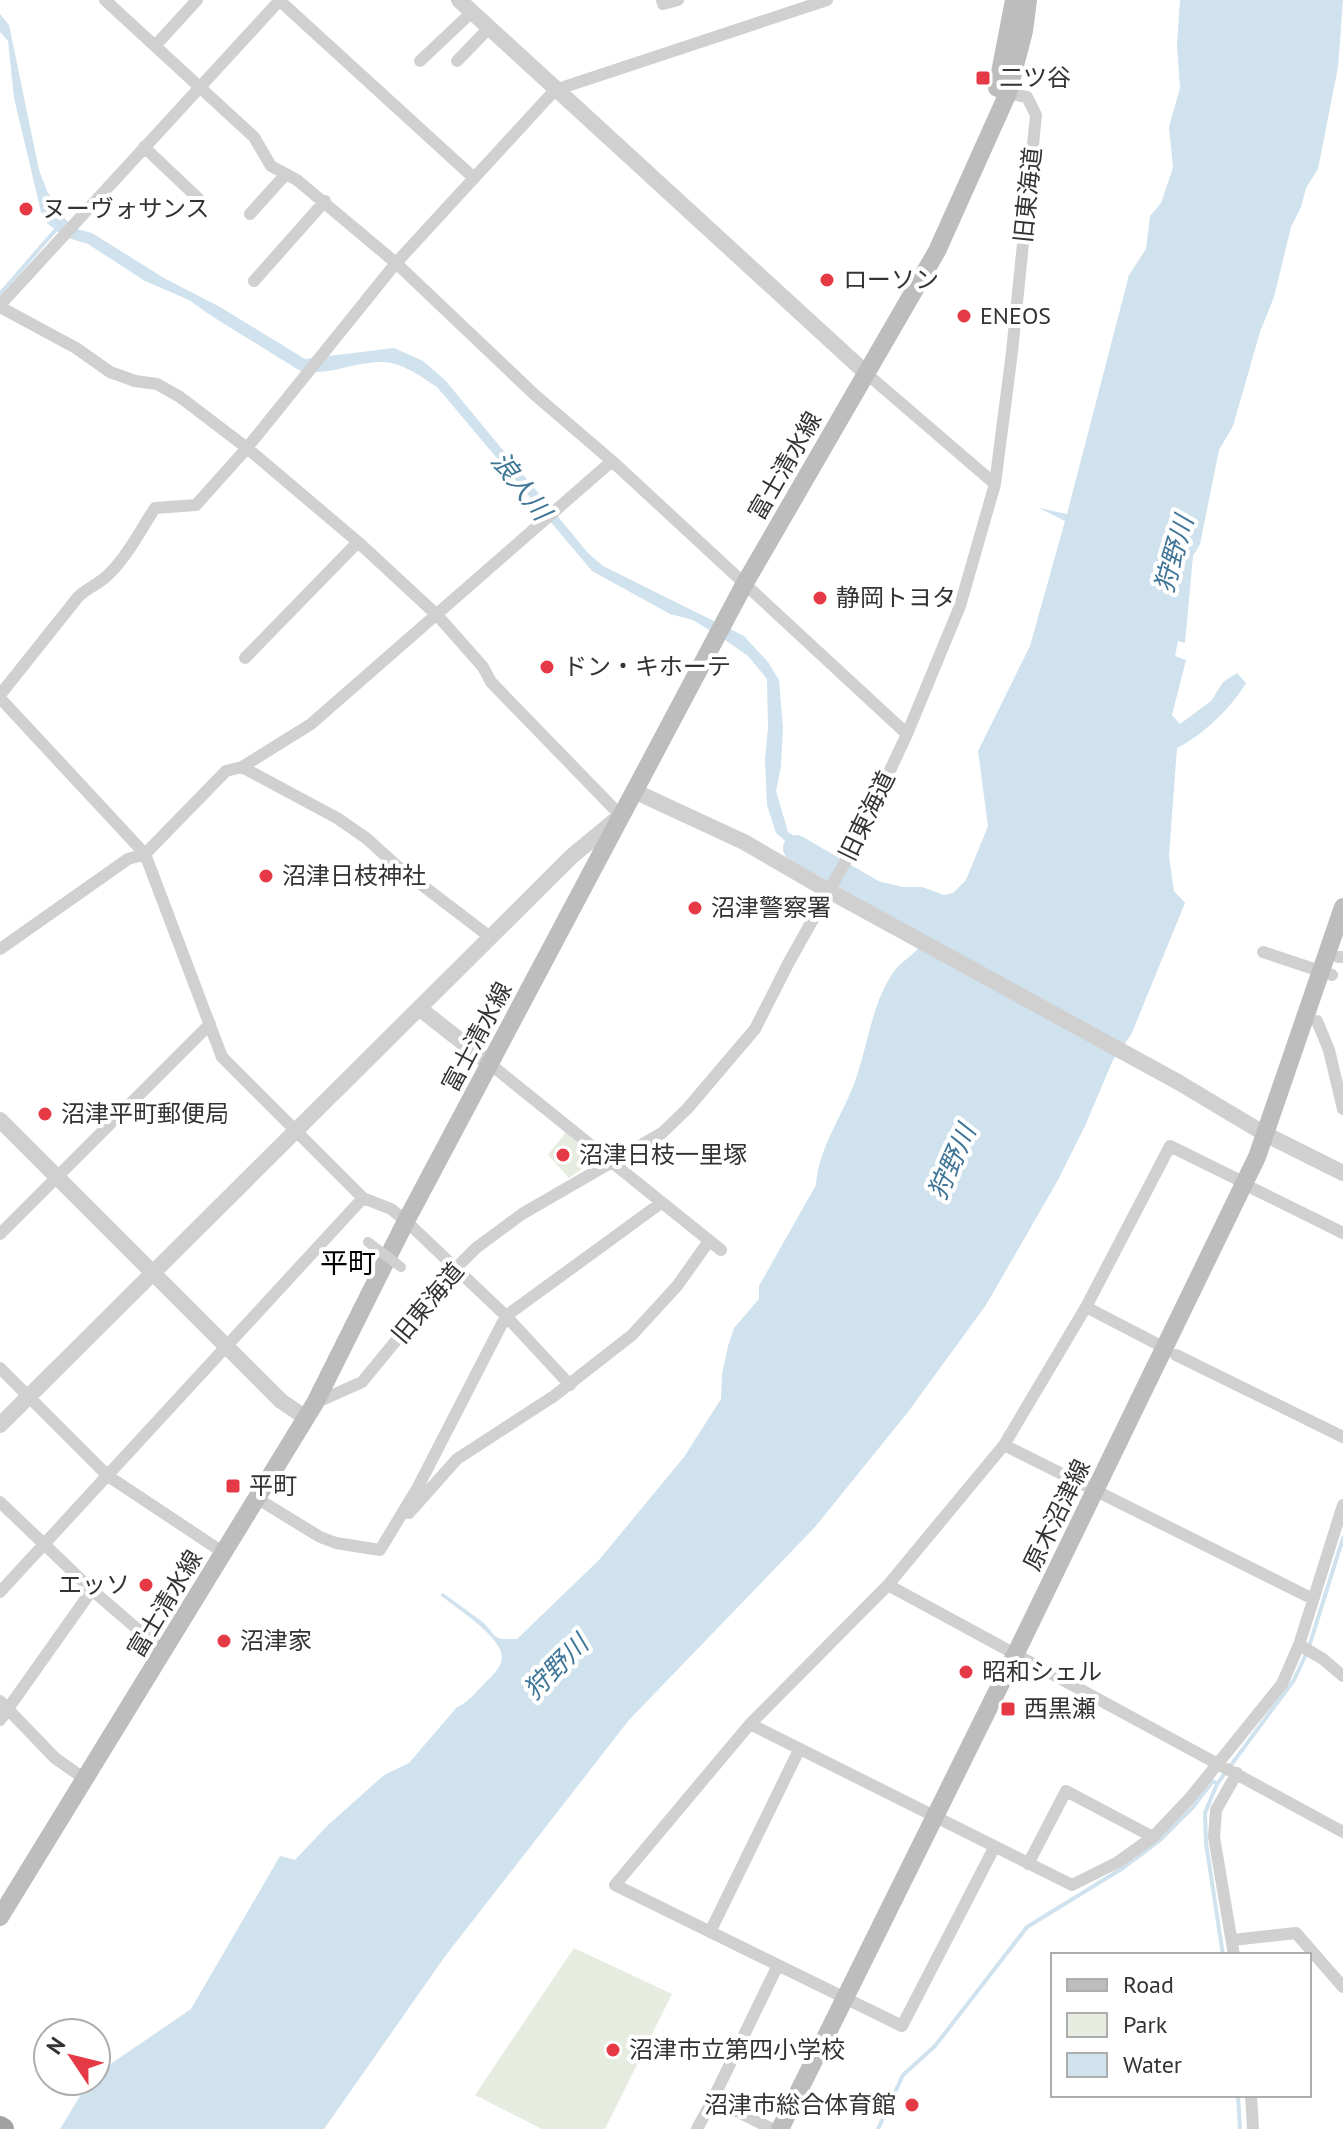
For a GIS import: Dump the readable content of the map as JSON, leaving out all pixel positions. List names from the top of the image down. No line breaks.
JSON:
{"streets":{"main road":["富士清水線","原木沼津線"],"street":["旧東海道"]},"crossings":[["旧東海道","富士清水線"]],"districts":["平町"],"water":["浪人川","狩野川"],"places":{"transit":["二ツ谷","平町","西黒瀬"],"other":["ヌーヴォサンス","ローソン","ENEOS","静岡トヨタ","ドン・キホーテ","沼津日枝神社","沼津警察署","沼津平町郵便局","沼津日枝一里塚","エッソ","沼津家","昭和シェル","沼津市立第四小学校","沼津市総合体育館"]},"legend":["Road","Park","Water"],"north":"top left"}
